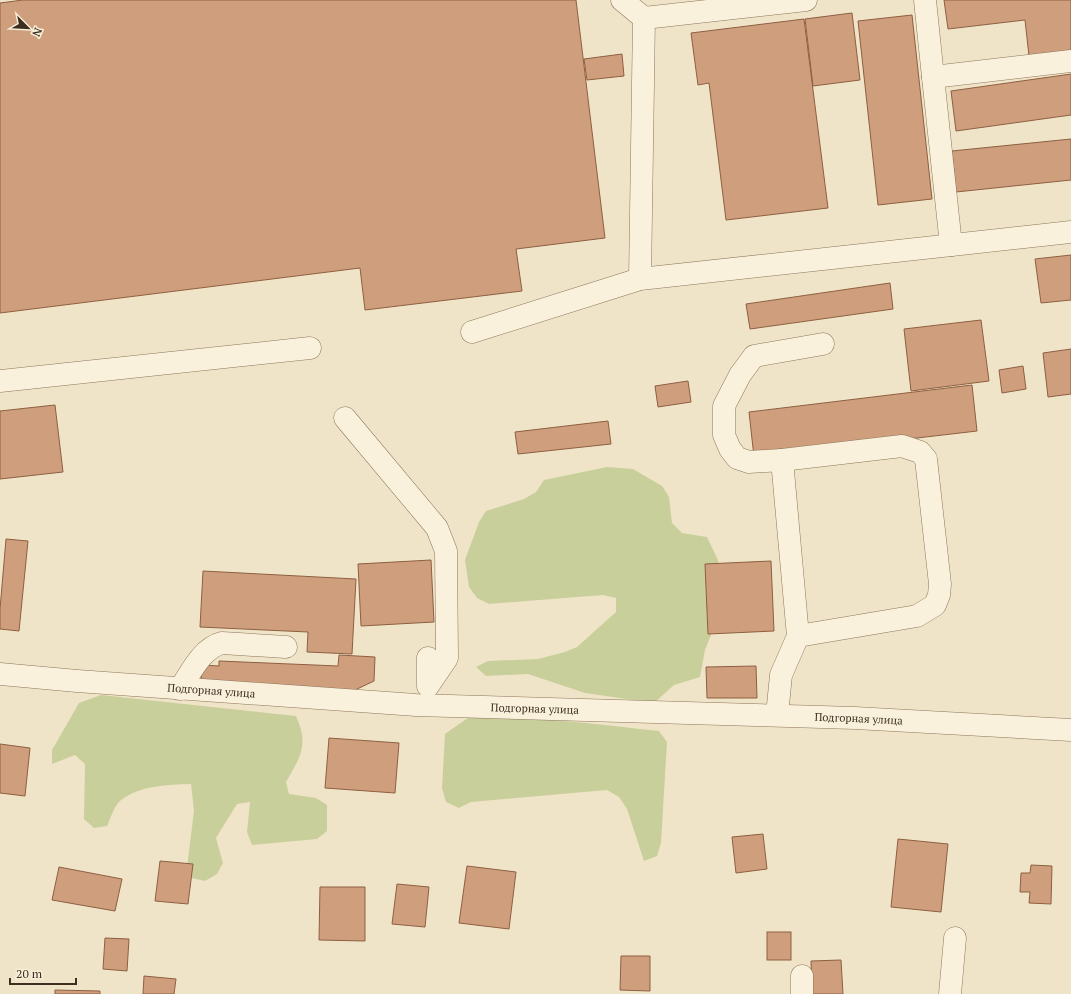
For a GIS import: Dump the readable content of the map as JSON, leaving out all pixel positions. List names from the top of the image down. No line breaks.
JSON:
{"streets":{"street":["Подгорная улица"]},"scale_bar":"20 m","north":"bottom right"}
